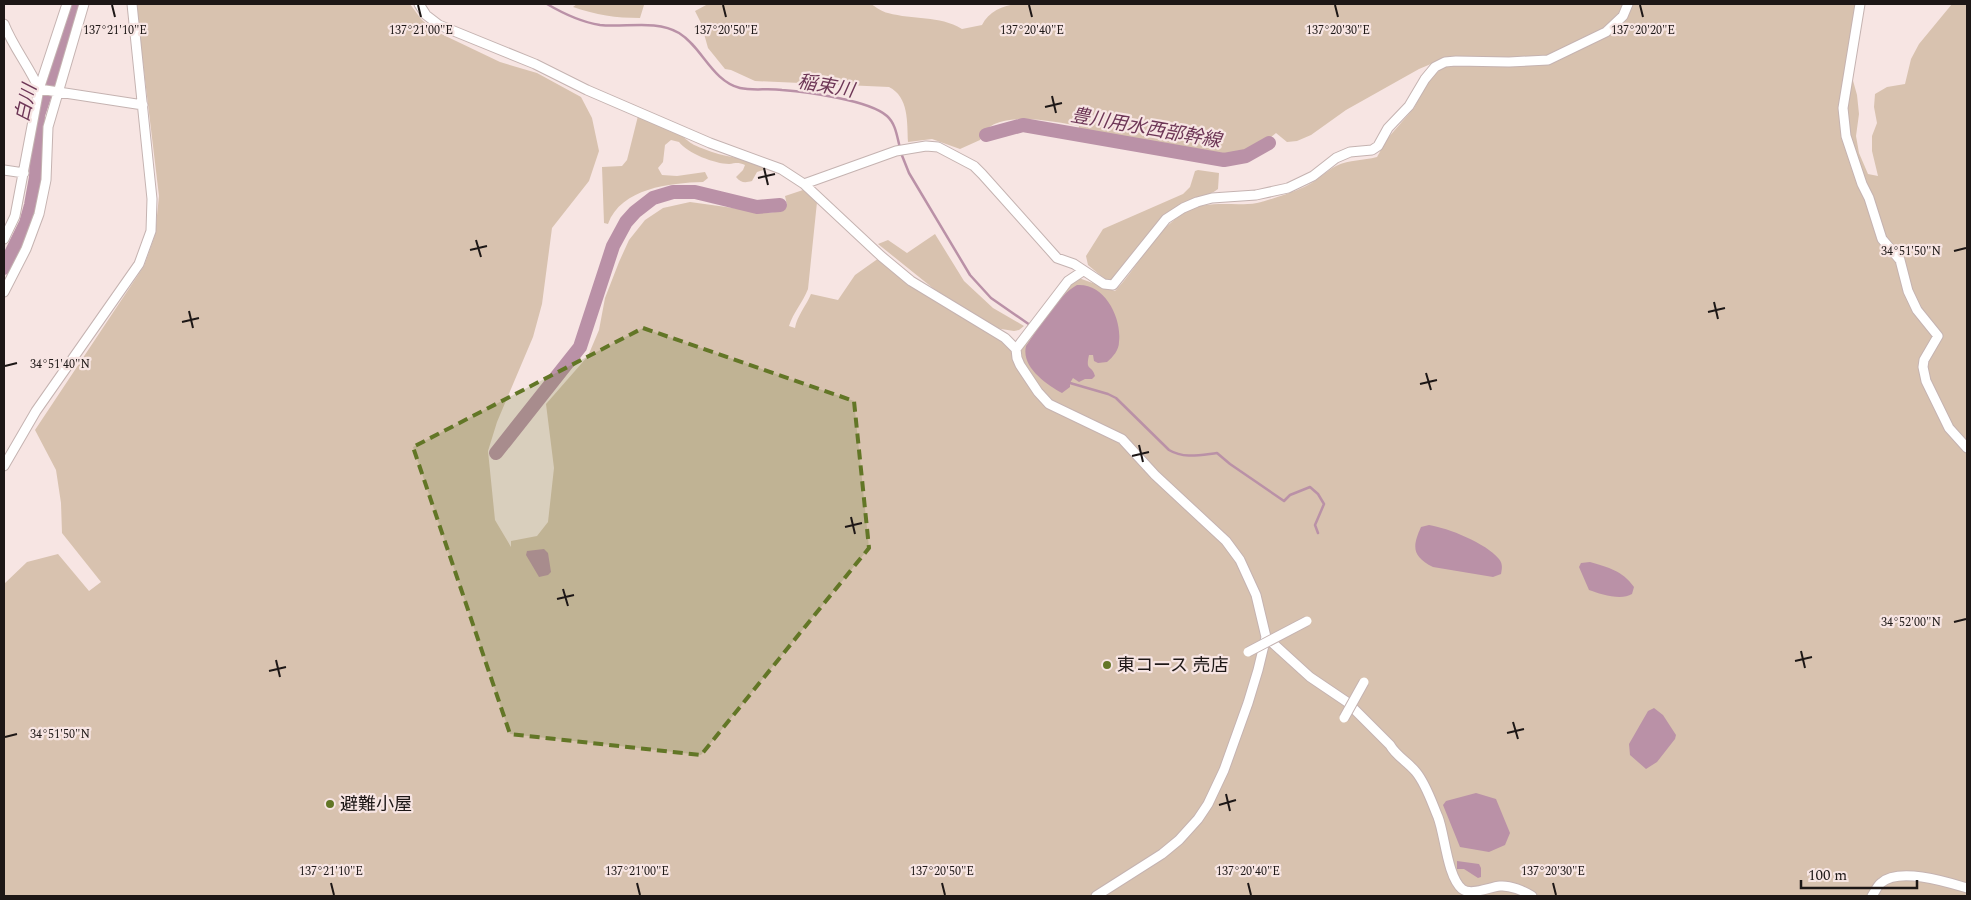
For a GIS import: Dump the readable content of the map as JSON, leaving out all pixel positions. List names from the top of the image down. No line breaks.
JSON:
{"water":["稲束川","白川","豊川用水西部幹線"],"places":["東コース 売店","避難小屋"],"scale_bar":"100 m","coordinates":["137°21'10\"E","137°21'00\"E","137°20'50\"E","137°20'40\"E","137°20'30\"E","137°20'20\"E","34°51'50\"N","34°51'40\"N","34°52'00\"N"]}
